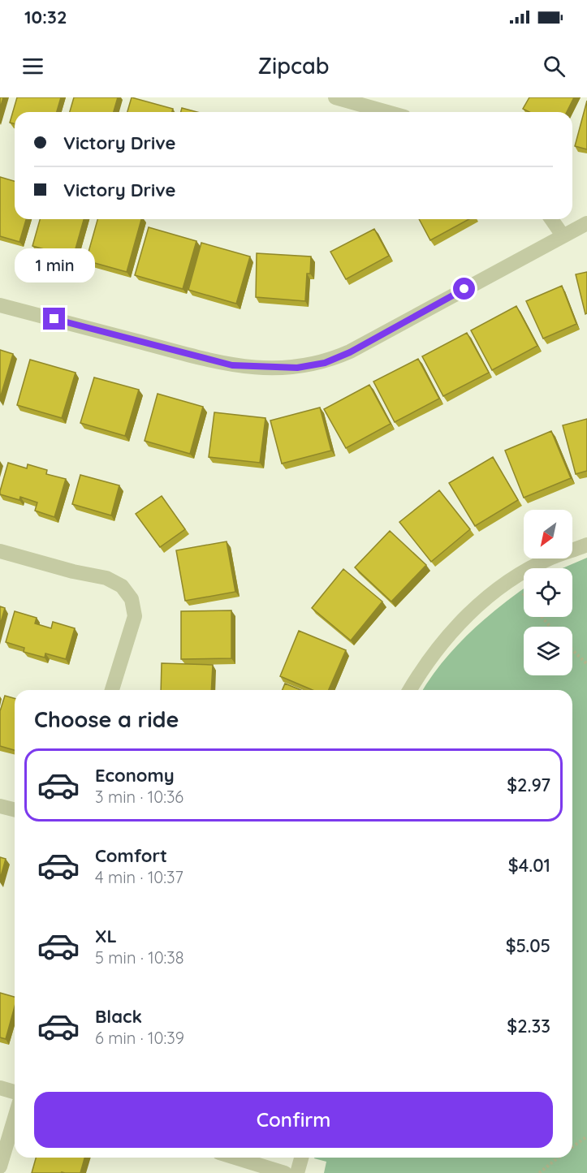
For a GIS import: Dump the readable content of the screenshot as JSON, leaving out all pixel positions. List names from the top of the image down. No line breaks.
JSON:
{"north":"bottom left","page":{"status":"10:32","header":"Zipcab","banner":["Victory Drive","Victory Drive"],"bubble":"1 min","heading":"Choose a ride","list":[{"name":"Economy","note":"3 min · 10:36","value":"$2.97"},{"name":"Comfort","note":"4 min · 10:37","value":"$4.01"},{"name":"XL","note":"5 min · 10:38","value":"$5.05"},{"name":"Black","note":"6 min · 10:39","value":"$2.33"}],"buttons":"Confirm"}}
